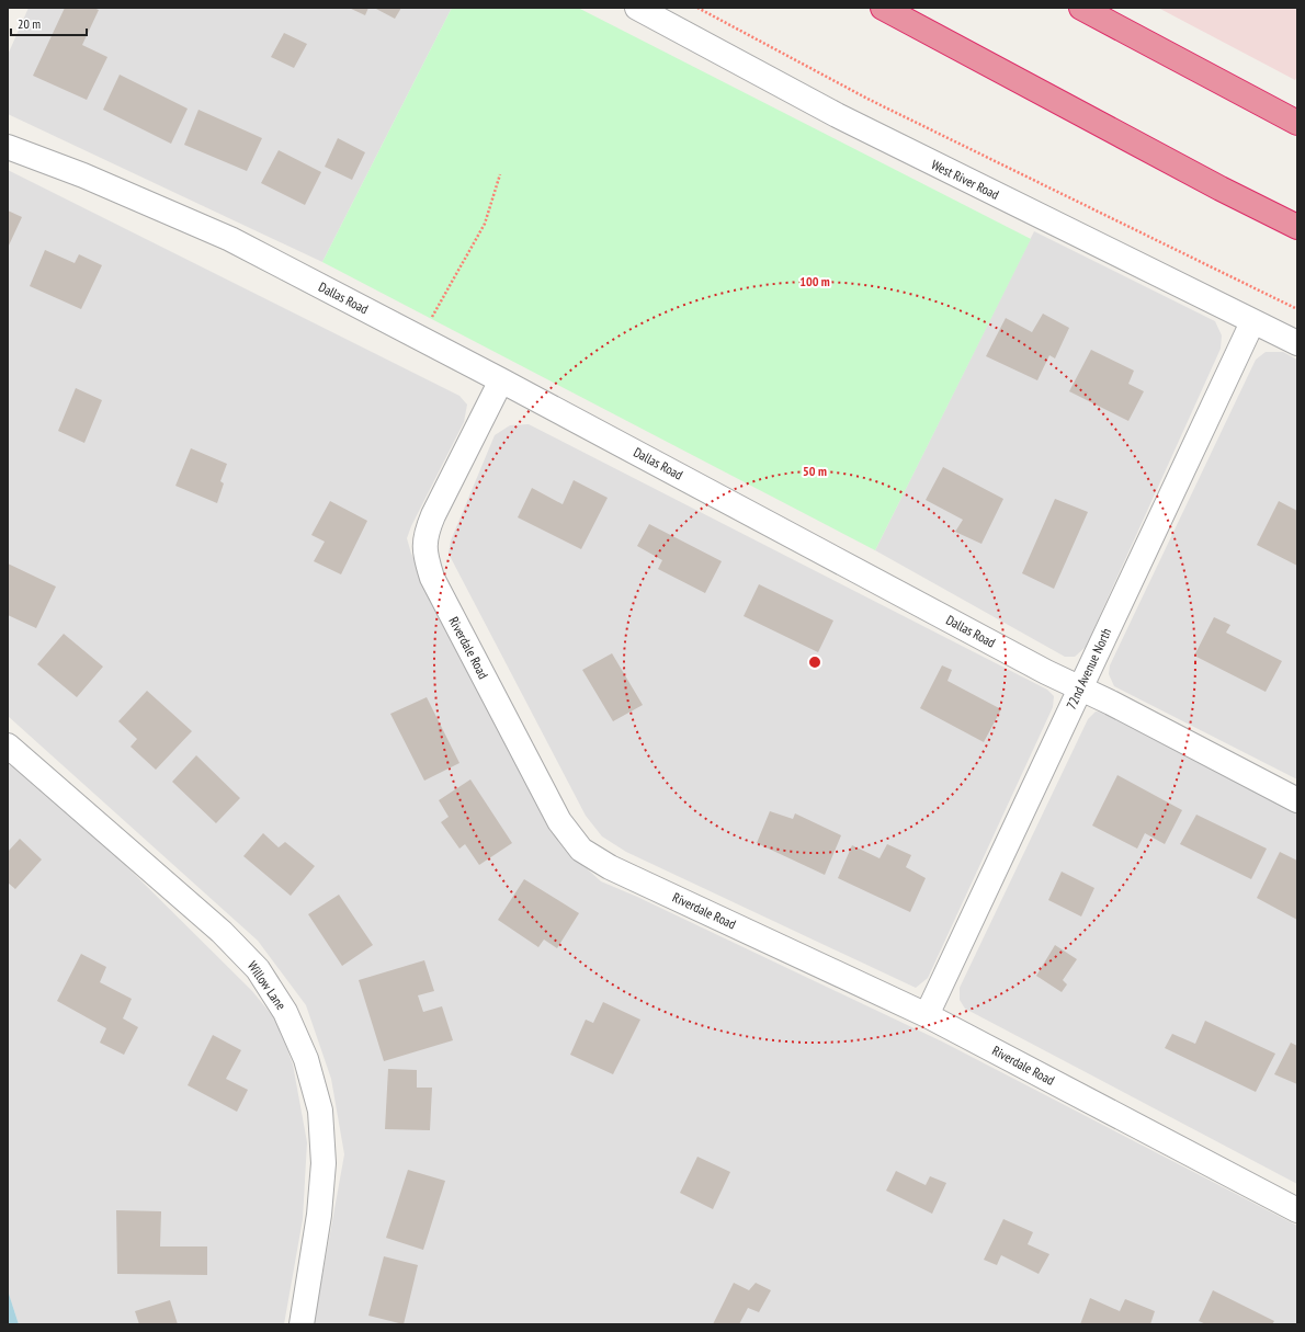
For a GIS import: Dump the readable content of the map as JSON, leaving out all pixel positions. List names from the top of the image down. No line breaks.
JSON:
{"streets":{"street":["West River Road","Dallas Road","Riverdale Road","72nd Avenue North","Willow Lane"]},"crossings":[["West River Road","72nd Avenue North"],["Dallas Road","Riverdale Road"],["Dallas Road","72nd Avenue North"],["Riverdale Road","72nd Avenue North"]],"scale_bar":"20 m","rings":["100 m","50 m"]}
